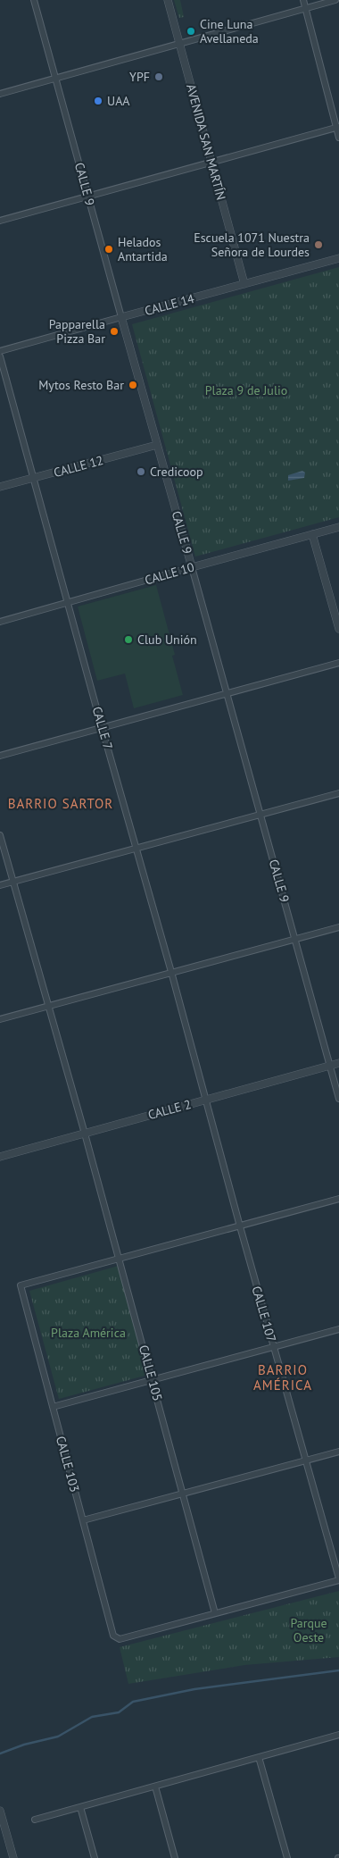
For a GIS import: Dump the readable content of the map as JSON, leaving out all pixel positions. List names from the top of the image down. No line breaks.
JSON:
{"streets":{"street":["AVENIDA SAN MARTÍN","CALLE 9","CALLE 14","CALLE 12","CALLE 10","CALLE 7","CALLE 2","CALLE 107","CALLE 105","CALLE 103"]},"crossings":[["AVENIDA SAN MARTÍN","CALLE 14"],["CALLE 9","CALLE 14"],["CALLE 9","CALLE 12"],["CALLE 9","CALLE 10"],["CALLE 9","CALLE 2"],["CALLE 12","CALLE 7"],["CALLE 10","CALLE 7"],["CALLE 7","CALLE 2"],["CALLE 7","CALLE 107"],["CALLE 2","CALLE 107"],["CALLE 2","CALLE 105"],["CALLE 105","CALLE 103"]],"districts":["BARRIO SARTOR","BARRIO AMÉRICA"],"parks":["Plaza 9 de Julio","Plaza América","Parque Oeste"],"places":["Cine Luna Avellaneda","YPF","UAA","Escuela 1071 Nuestra Señora de Lourdes","Helados Antartida","Papparella Pizza Bar","Mytos Resto Bar","Credicoop","Club Unión"]}
